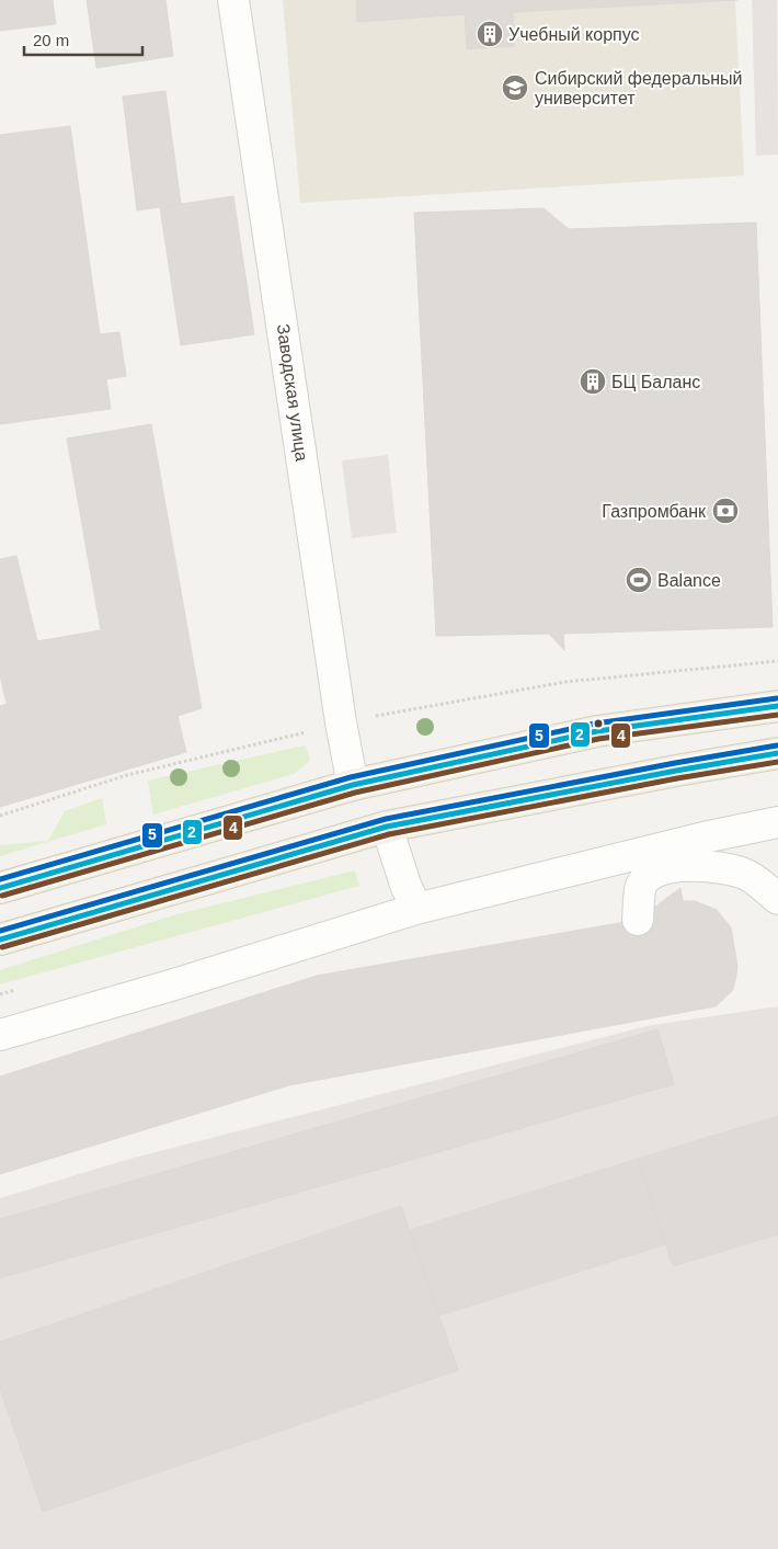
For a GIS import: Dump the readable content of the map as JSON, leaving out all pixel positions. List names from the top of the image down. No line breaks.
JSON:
{"streets":{"street":["Заводская улица"]},"places":{"building":["Учебный корпус","БЦ Баланс"],"school or university":["Сибирский федеральный университет"],"bank":["Газпромбанк"],"sports":["Balance"]},"lines":["transit line 5","transit line 2","transit line 4"],"scale_bar":"20 m"}
